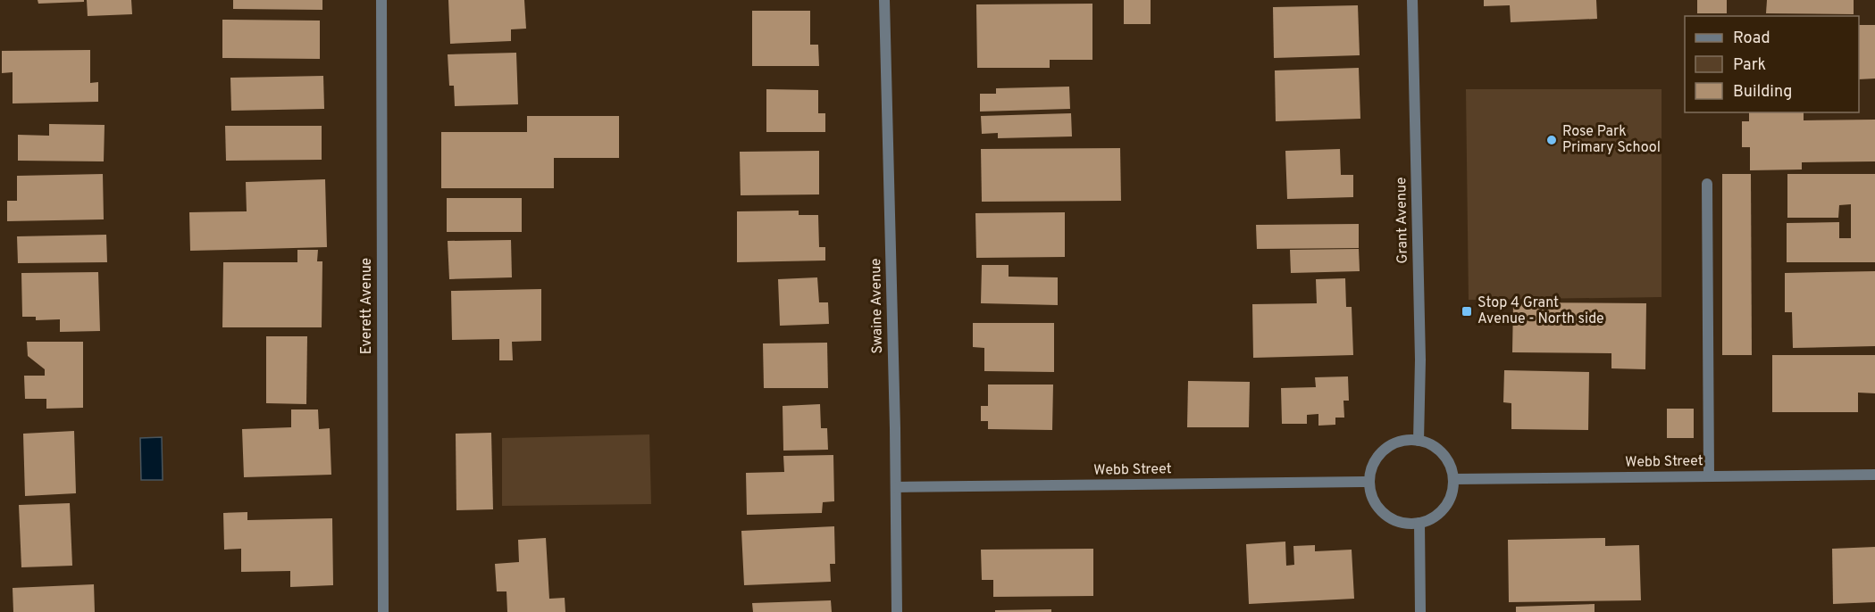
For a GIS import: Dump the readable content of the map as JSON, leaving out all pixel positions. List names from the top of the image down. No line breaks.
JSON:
{"streets":{"street":["Grant Avenue","Everett Avenue","Swaine Avenue","Webb Street"]},"crossings":[["Grant Avenue","Webb Street"],["Swaine Avenue","Webb Street"]],"places":{"other":["Rose Park Primary School"],"transit":["Stop 4 Grant Avenue - North side"]},"legend":["Road","Park","Building"]}
